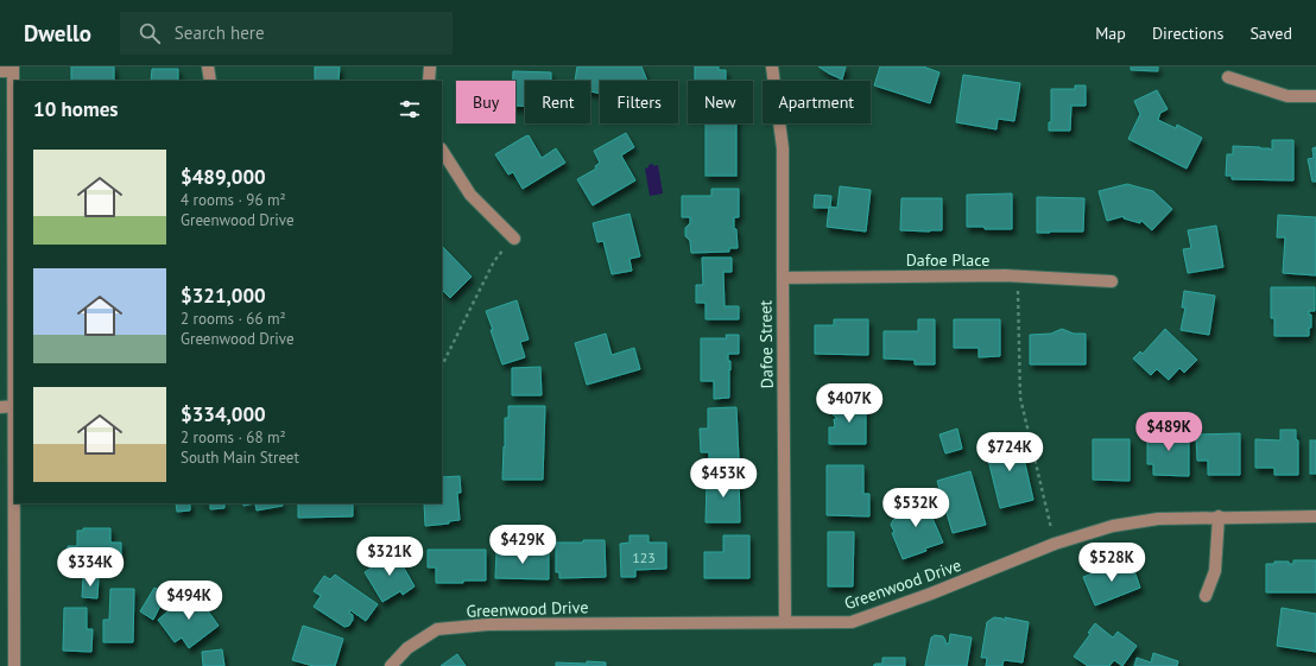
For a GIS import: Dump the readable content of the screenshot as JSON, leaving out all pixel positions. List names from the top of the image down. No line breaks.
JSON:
{"streets":{"street":["Dafoe Place","Dafoe Street","Greenwood Drive"]},"crossings":[["Dafoe Place","Dafoe Street"],["Dafoe Street","Greenwood Drive"]],"house_numbers":["123"],"page":{"header":"Dwello","search":"Search here","nav":["Map","Directions","Saved"],"chip":["Buy","Rent","Filters","New","Apartment"],"heading":"10 homes","list":[{"name":"$489,000","note":"4 rooms · 96 m² · Greenwood Drive"},{"name":"$321,000","note":"2 rooms · 66 m² · Greenwood Drive"},{"name":"$334,000","note":"2 rooms · 68 m² · South Main Street"}],"price":["$407K","$489K","$724K","$453K","$532K","$429K","$321K","$528K","$334K","$494K"]}}
